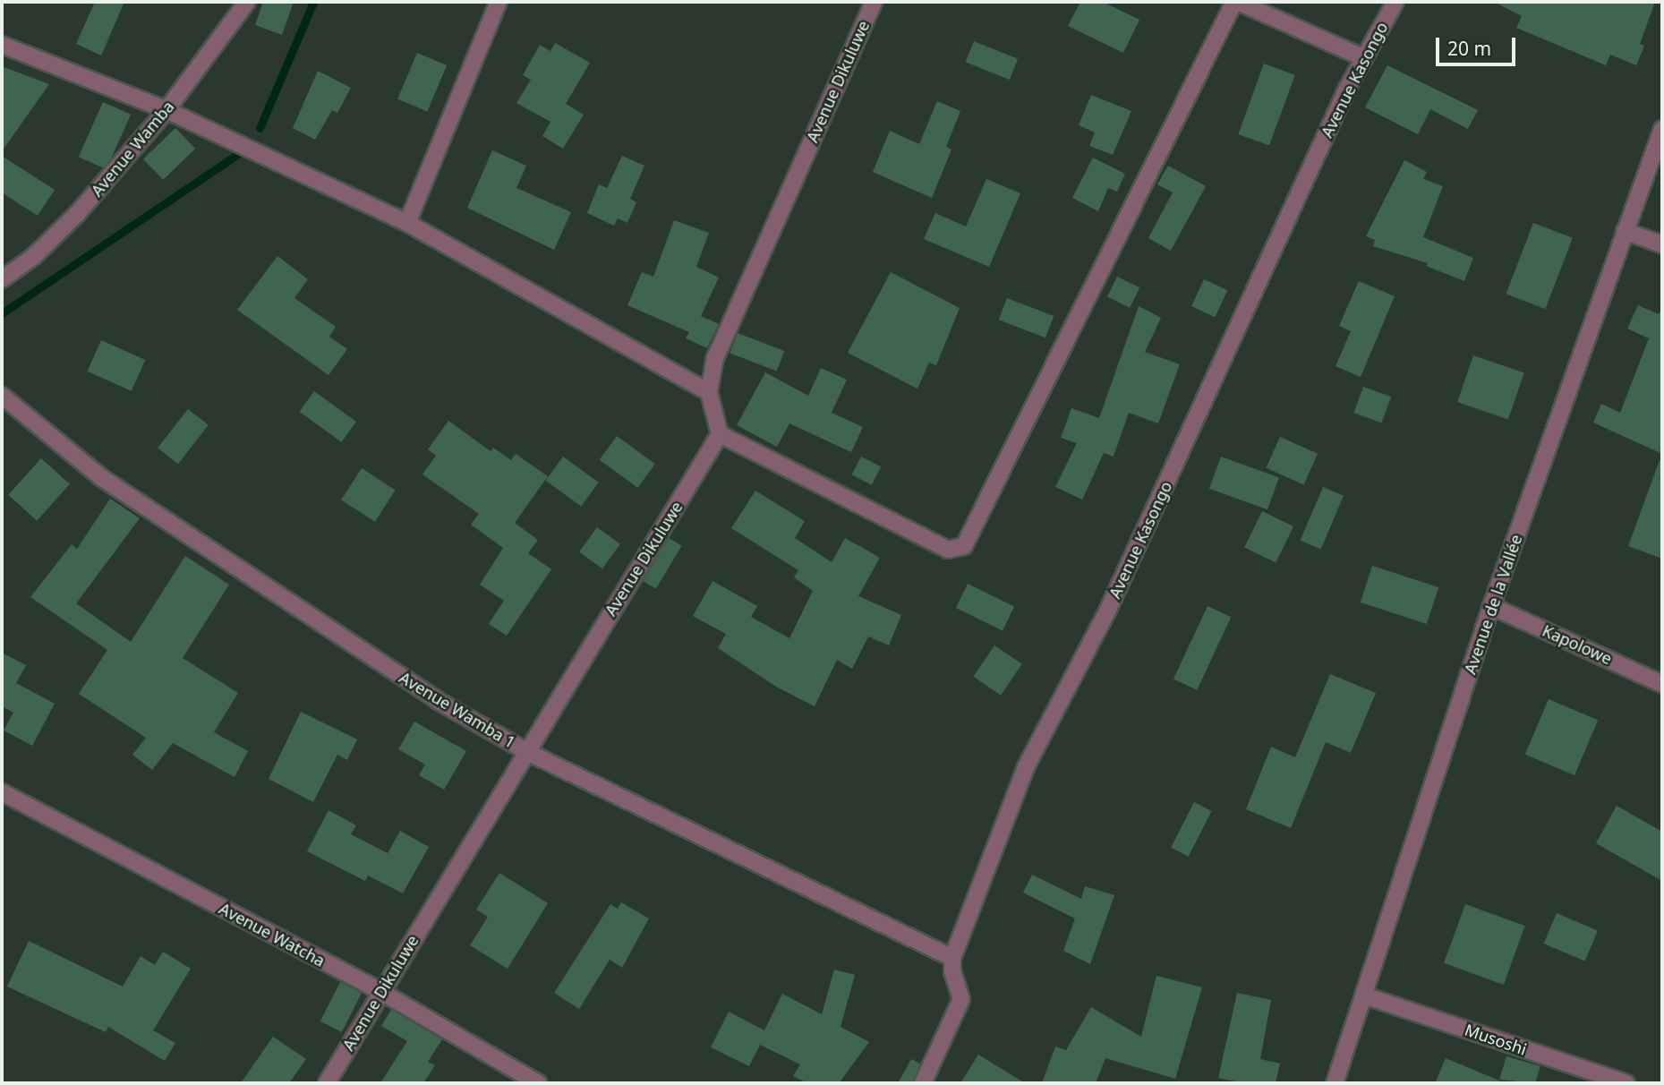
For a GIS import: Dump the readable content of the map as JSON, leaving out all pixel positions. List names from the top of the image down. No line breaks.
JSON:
{"streets":{"street":["Avenue Kasongo","Avenue Dikuluwe","Avenue Wamba","Avenue de la Vallée","Kapolowe","Avenue Wamba 1","Avenue Watcha","Musoshi"]},"crossings":[["Avenue Kasongo","Avenue Wamba 1"],["Avenue Dikuluwe","Avenue Wamba 1"],["Avenue Dikuluwe","Avenue Watcha"],["Avenue de la Vallée","Kapolowe"],["Avenue de la Vallée","Musoshi"]],"scale_bar":"20 m"}
